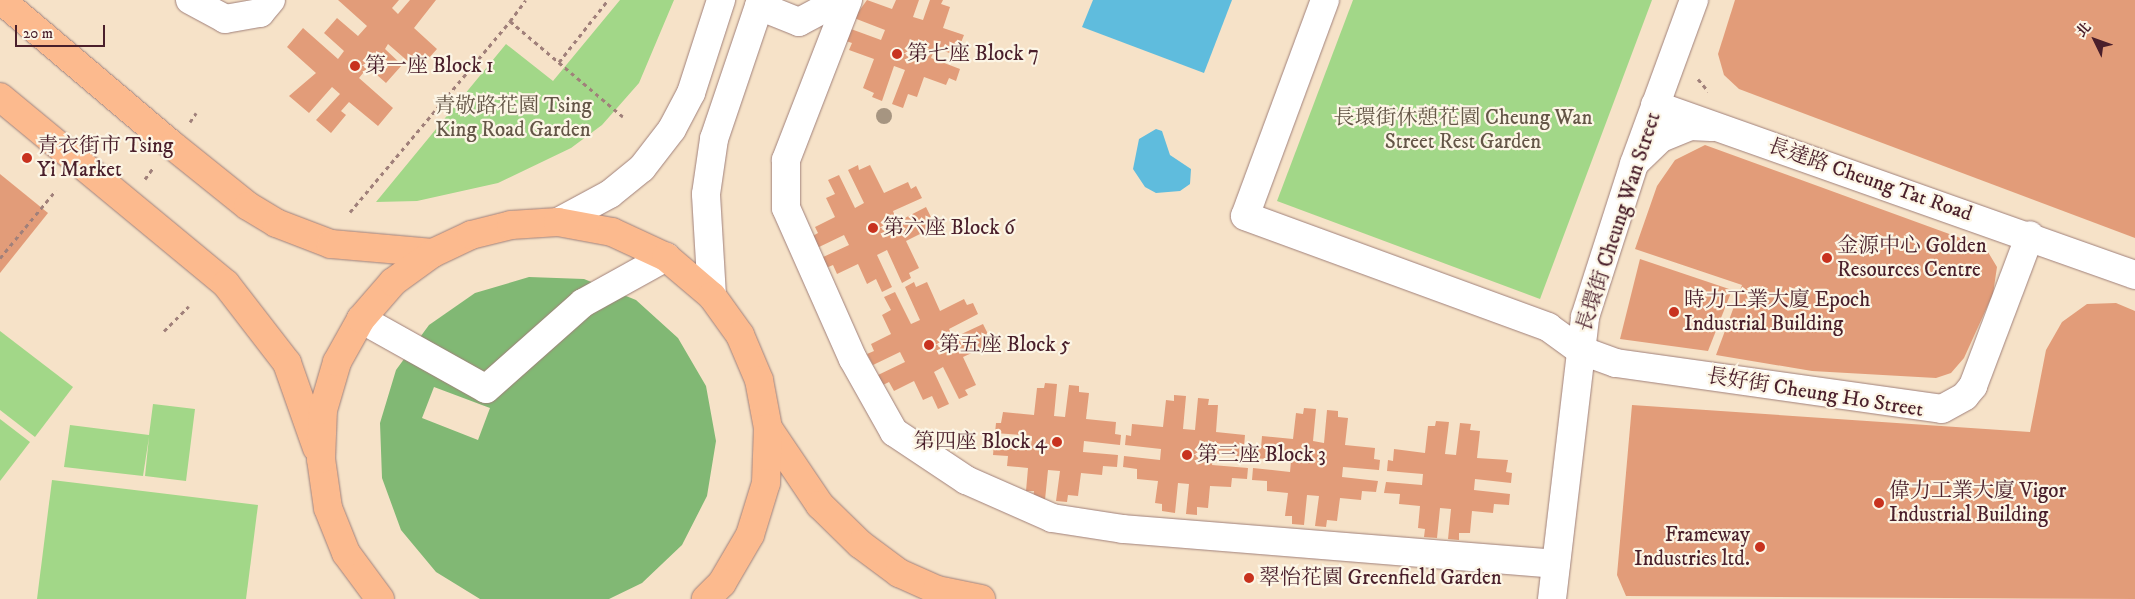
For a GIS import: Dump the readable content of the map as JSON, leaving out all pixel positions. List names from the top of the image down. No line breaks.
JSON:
{"streets":{"street":["長達路 Cheung Tat Road","長環街 Cheung Wan Street","長好街 Cheung Ho Street"]},"crossings":[["長達路 Cheung Tat Road","長環街 Cheung Wan Street"],["長達路 Cheung Tat Road","長好街 Cheung Ho Street"],["長環街 Cheung Wan Street","長好街 Cheung Ho Street"]],"parks":["青敬路花園 Tsing King Road Garden","長環街休憩花園 Cheung Wan Street Rest Garden"],"places":["第七座 Block 7","第一座 Block 1","青衣街市 Tsing Yi Market","第六座 Block 6","金源中心 Golden Resources Centre","時力工業大廈 Epoch Industrial Building","第五座 Block 5","第四座 Block 4","第三座 Block 3","偉力工業大廈 Vigor Industrial Building","Frameway Industries ltd.","翠怡花園 Greenfield Garden"],"scale_bar":"20 m","north":"top left"}
